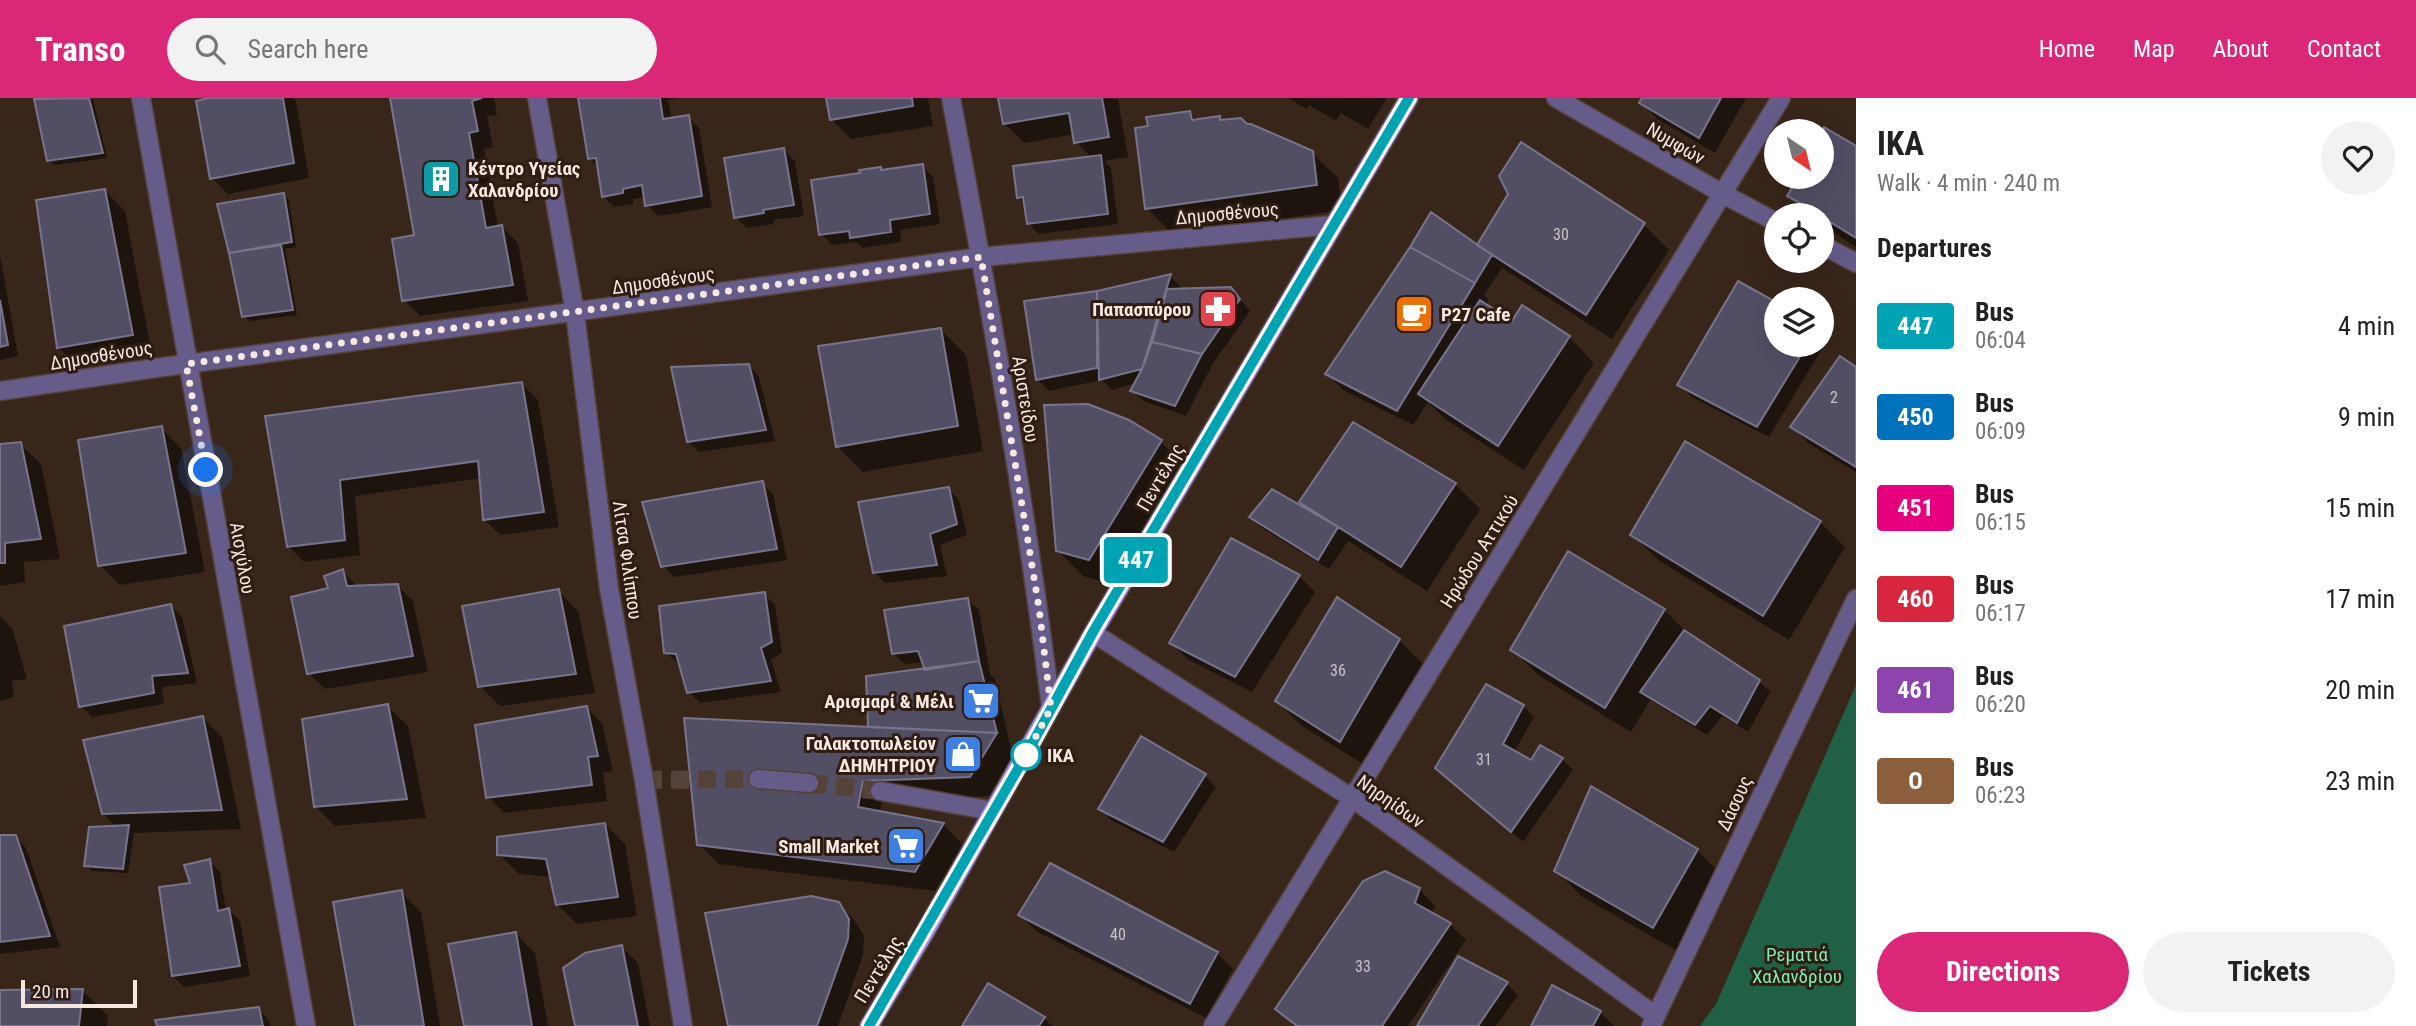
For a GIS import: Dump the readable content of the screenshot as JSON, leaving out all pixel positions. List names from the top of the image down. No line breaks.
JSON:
{"streets":{"main road":["Πεντέλης"],"street":["Νυμφών","Δημοσθένους","Αριστείδου","Ηρώδου Αττικού","Αισχύλου","Λίτσα Φιλίππου","Νηρηίδων","Δάσους"]},"crossings":[["Νυμφών","Ηρώδου Αττικού"],["Δημοσθένους","Αριστείδου"],["Δημοσθένους","Πεντέλης"],["Δημοσθένους","Αισχύλου"],["Δημοσθένους","Λίτσα Φιλίππου"],["Αριστείδου","Πεντέλης"],["Πεντέλης","Νηρηίδων"],["Ηρώδου Αττικού","Νηρηίδων"],["Νηρηίδων","Δάσους"]],"parks":["Ρεματιά Χαλανδρίου"],"places":{"building":["Κέντρο Υγείας Χαλανδρίου"],"pharmacy":["Παπασπύρου"],"cafe":["P27 Cafe"],"supermarket":["Αρισμαρί & Μέλι","Small Market"],"shop":["Γαλακτοπωλείον ΔΗΜΗΤΡΙΟΥ"],"other":["ΙΚΑ"]},"lines":["bus line 447"],"house_numbers":["30","2","36","31","40","33"],"scale_bar":"20 m","north":"bottom right","page":{"header":"Transo","search":"Search here","nav":["Home","Map","About","Contact"],"on_map":"447","heading":[["ΙΚΑ","Walk · 4 min · 240 m"],"Departures"],"list":[{"mark":"447","name":"Bus","note":"06:04","value":"4 min"},{"mark":"450","name":"Bus","note":"06:09","value":"9 min"},{"mark":"451","name":"Bus","note":"06:15","value":"15 min"},{"mark":"460","name":"Bus","note":"06:17","value":"17 min"},{"mark":"461","name":"Bus","note":"06:20","value":"20 min"},{"mark":"Ο","name":"Bus","note":"06:23","value":"23 min"}],"buttons":["Directions","Tickets"],"scale":"20 m"}}
